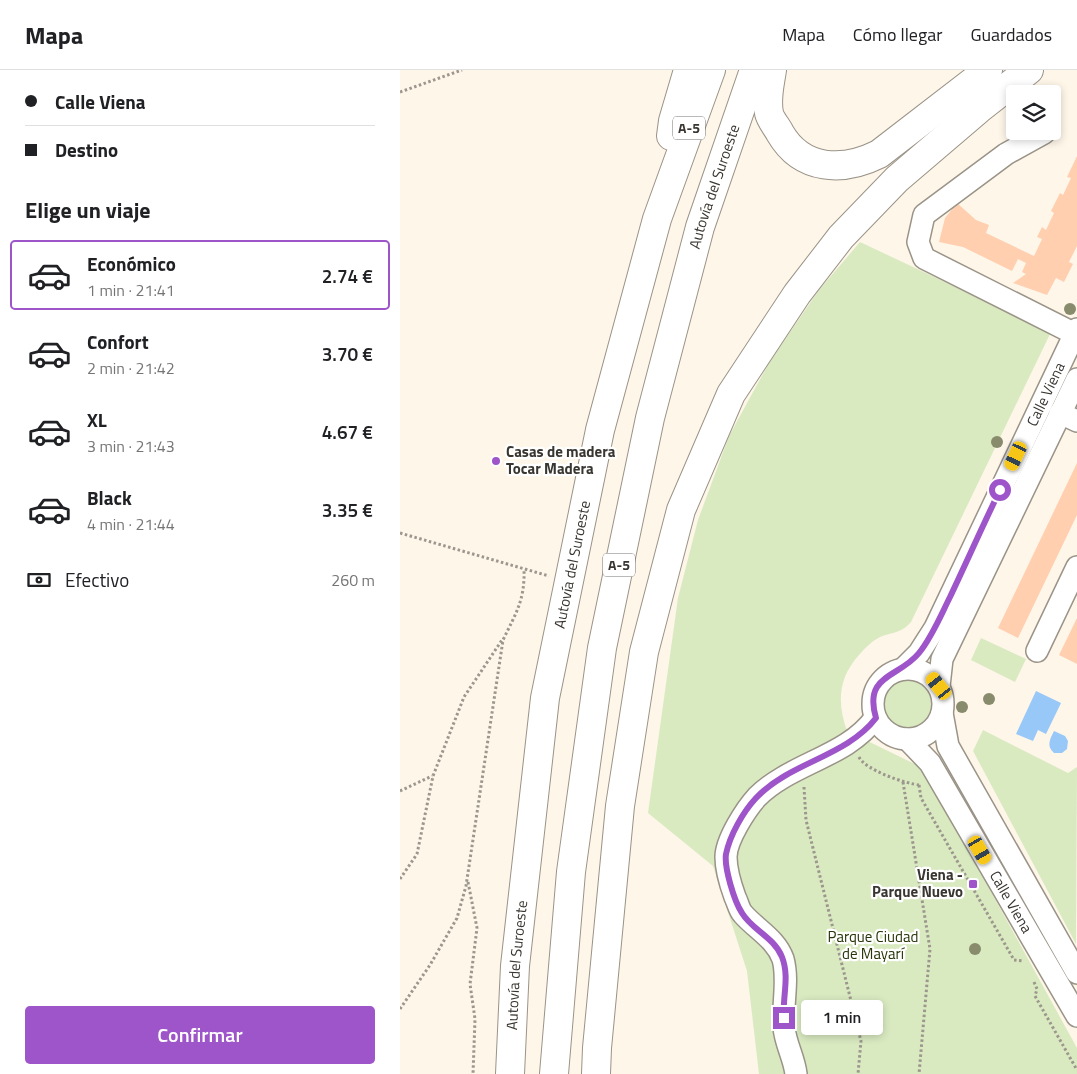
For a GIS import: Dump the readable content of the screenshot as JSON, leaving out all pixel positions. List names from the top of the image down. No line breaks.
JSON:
{"streets":{"highway":["A-5","Autovía del Suroeste"],"street":["Calle Viena"]},"parks":["Parque Ciudad de Mayarí"],"places":{"other":["Casas de madera Tocar Madera"],"transit":["Viena - Parque Nuevo"]},"page":{"header":"Mapa","nav":["Mapa","Cómo llegar","Guardados"],"banner":["Calle Viena","Destino"],"heading":"Elige un viaje","list":[{"name":"Económico","note":"1 min · 21:41","value":"2.74 €"},{"name":"Confort","note":"2 min · 21:42","value":"3.70 €"},{"name":"XL","note":"3 min · 21:43","value":"4.67 €"},{"name":"Black","note":"4 min · 21:44","value":"3.35 €"}],"pay":["Efectivo","260 m"],"buttons":"Confirmar","bubble":"1 min"}}
